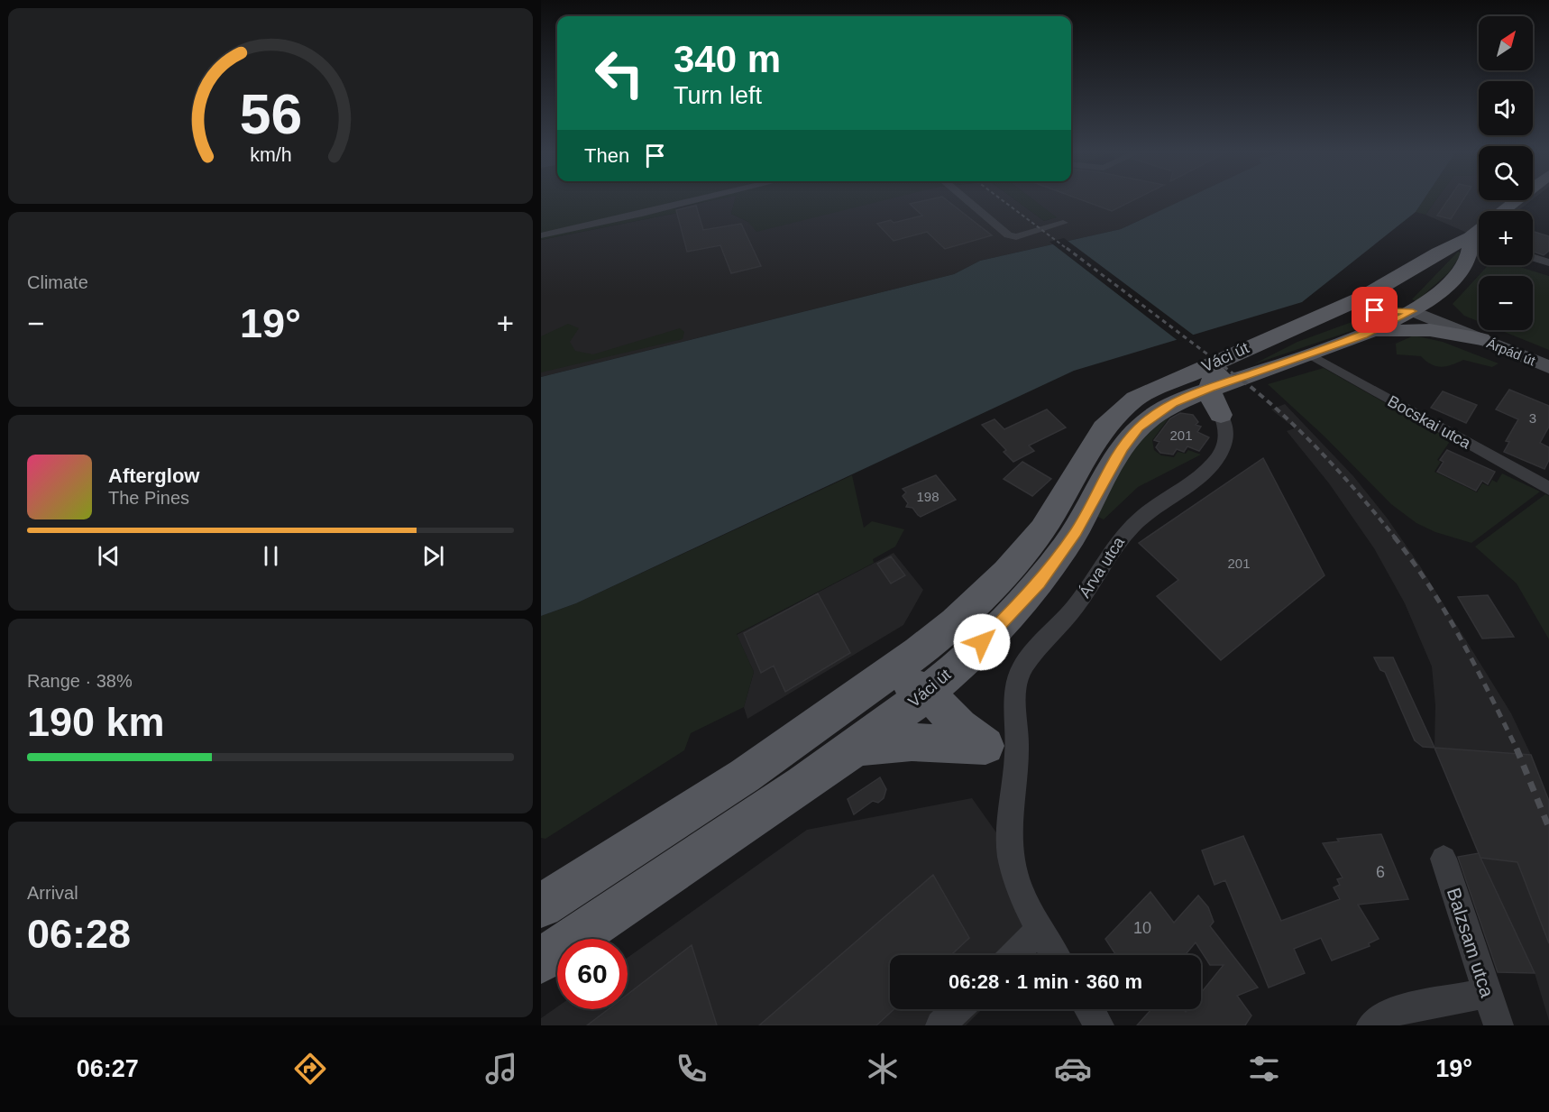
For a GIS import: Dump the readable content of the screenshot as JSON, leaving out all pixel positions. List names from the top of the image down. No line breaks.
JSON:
{"streets":{"main road":["Árpád út","Váci út"],"street":["Bocskai utca","Árva utca","Balzsam utca"]},"crossings":[["Árpád út","Váci út"],["Váci út","Bocskai utca"]],"house_numbers":["3","201","198","201","6","10"],"north":"top right","page":{"map_buttons":["+","−"],"turn":["340 m","Turn left"],"then":"Then","tile":["Climate",["Range · 38%","190 km"],["Arrival","06:28"]],"heat":["−","19°","+"],"song":["Afterglow","The Pines"],"limit":"60","trip":"06:28 · 1 min · 360 m","tabs":["06:27","19°"],"gauge":["56","km/h"]}}
